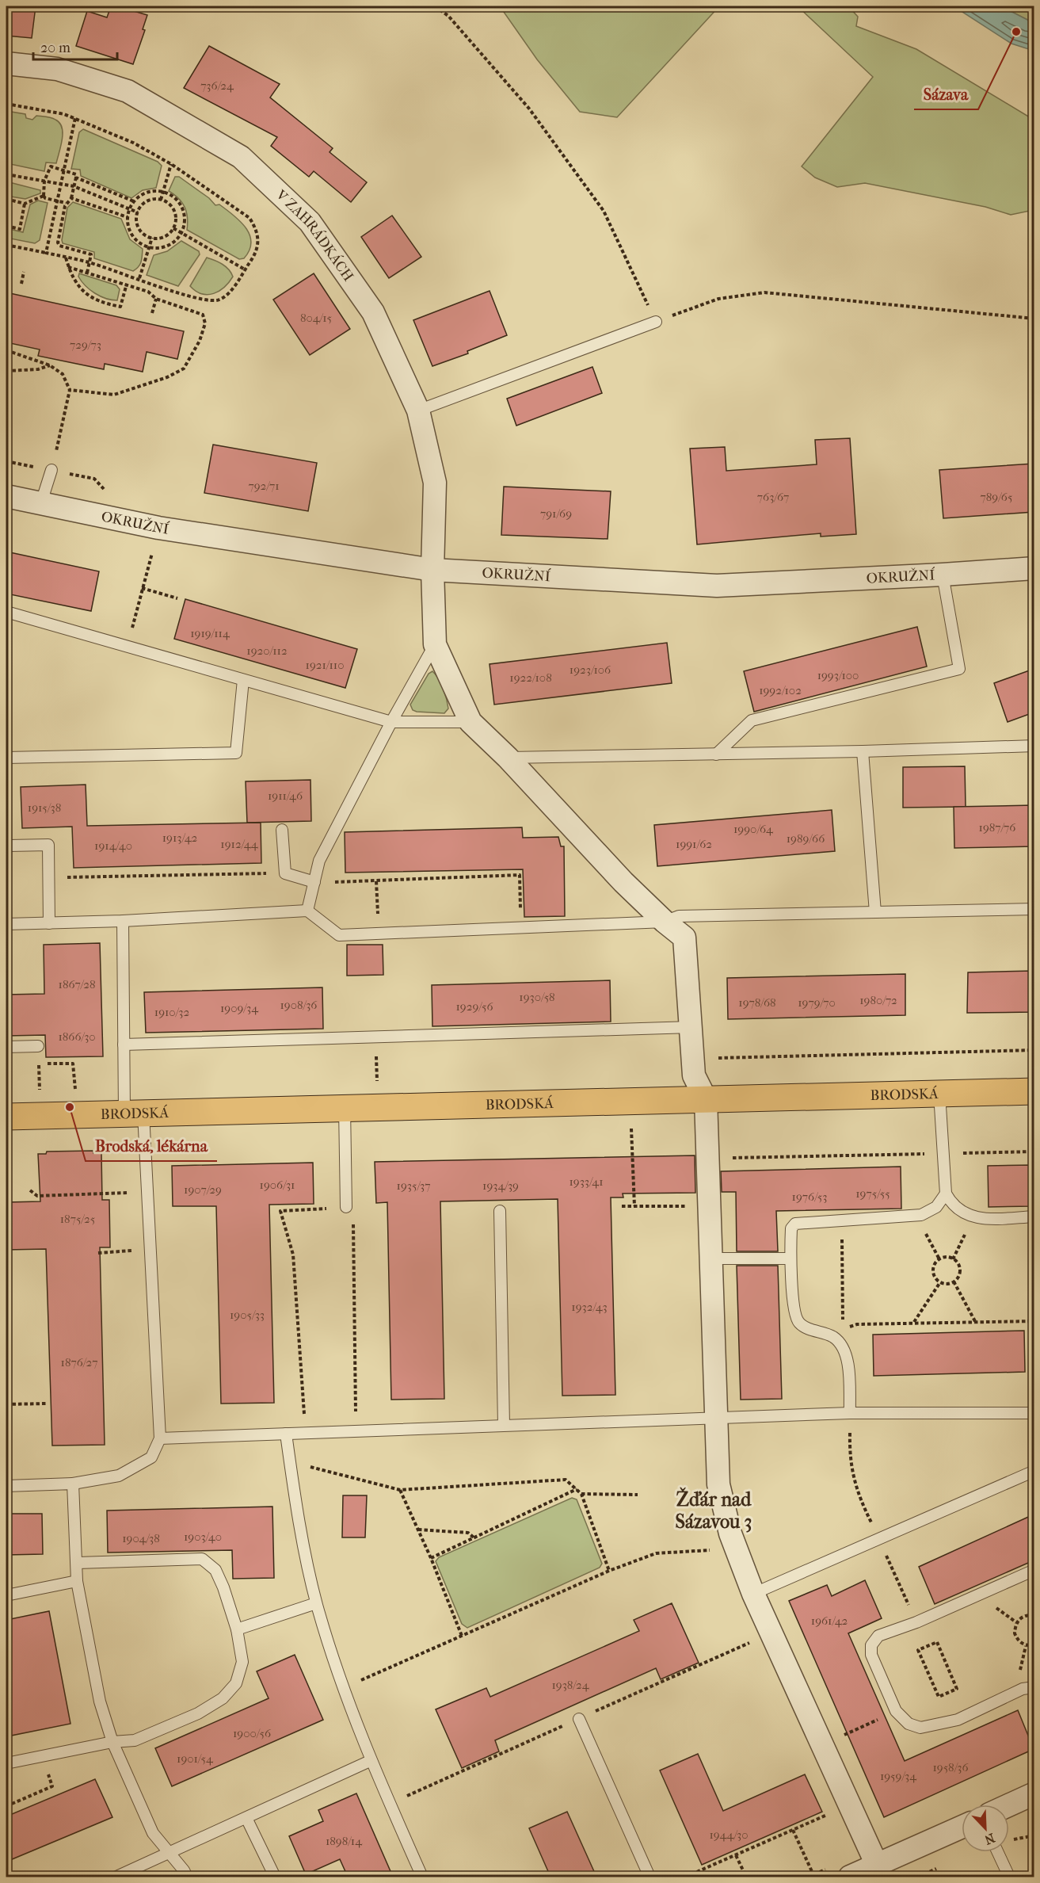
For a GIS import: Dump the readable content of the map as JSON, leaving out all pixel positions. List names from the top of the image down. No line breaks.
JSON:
{"streets":{"main road":["BRODSKÁ"],"street":["V ZAHRÁDKÁCH","OKRUŽNÍ"]},"crossings":[["V ZAHRÁDKÁCH","OKRUŽNÍ"]],"districts":["Žďár nad Sázavou 3"],"places":["Sázava","Brodská, lékárna"],"house_numbers":["736/24","804/15","729/73","792/71","763/67","789/65","791/69","1919/114","1920/112","1921/110","1923/106","1993/100","1922/108","1992/102","1911/46","1915/38","1987/76","1990/64","1913/42","1989/66","1912/44","1991/62","1914/40","1867/28","1930/58","1980/72","1978/68","1979/70","1908/36","1929/56","1909/34","1910/32","1866/30","1933/41","1906/31","1935/37","1934/39","1907/29","1975/55","1976/53","1875/25","1932/43","1905/33","1876/27","1903/40","1904/38","1961/42","1938/24","1900/56","1901/54","1958/36","1959/34","1944/30","1898/14"],"scale_bar":"20 m","north":"bottom right"}
